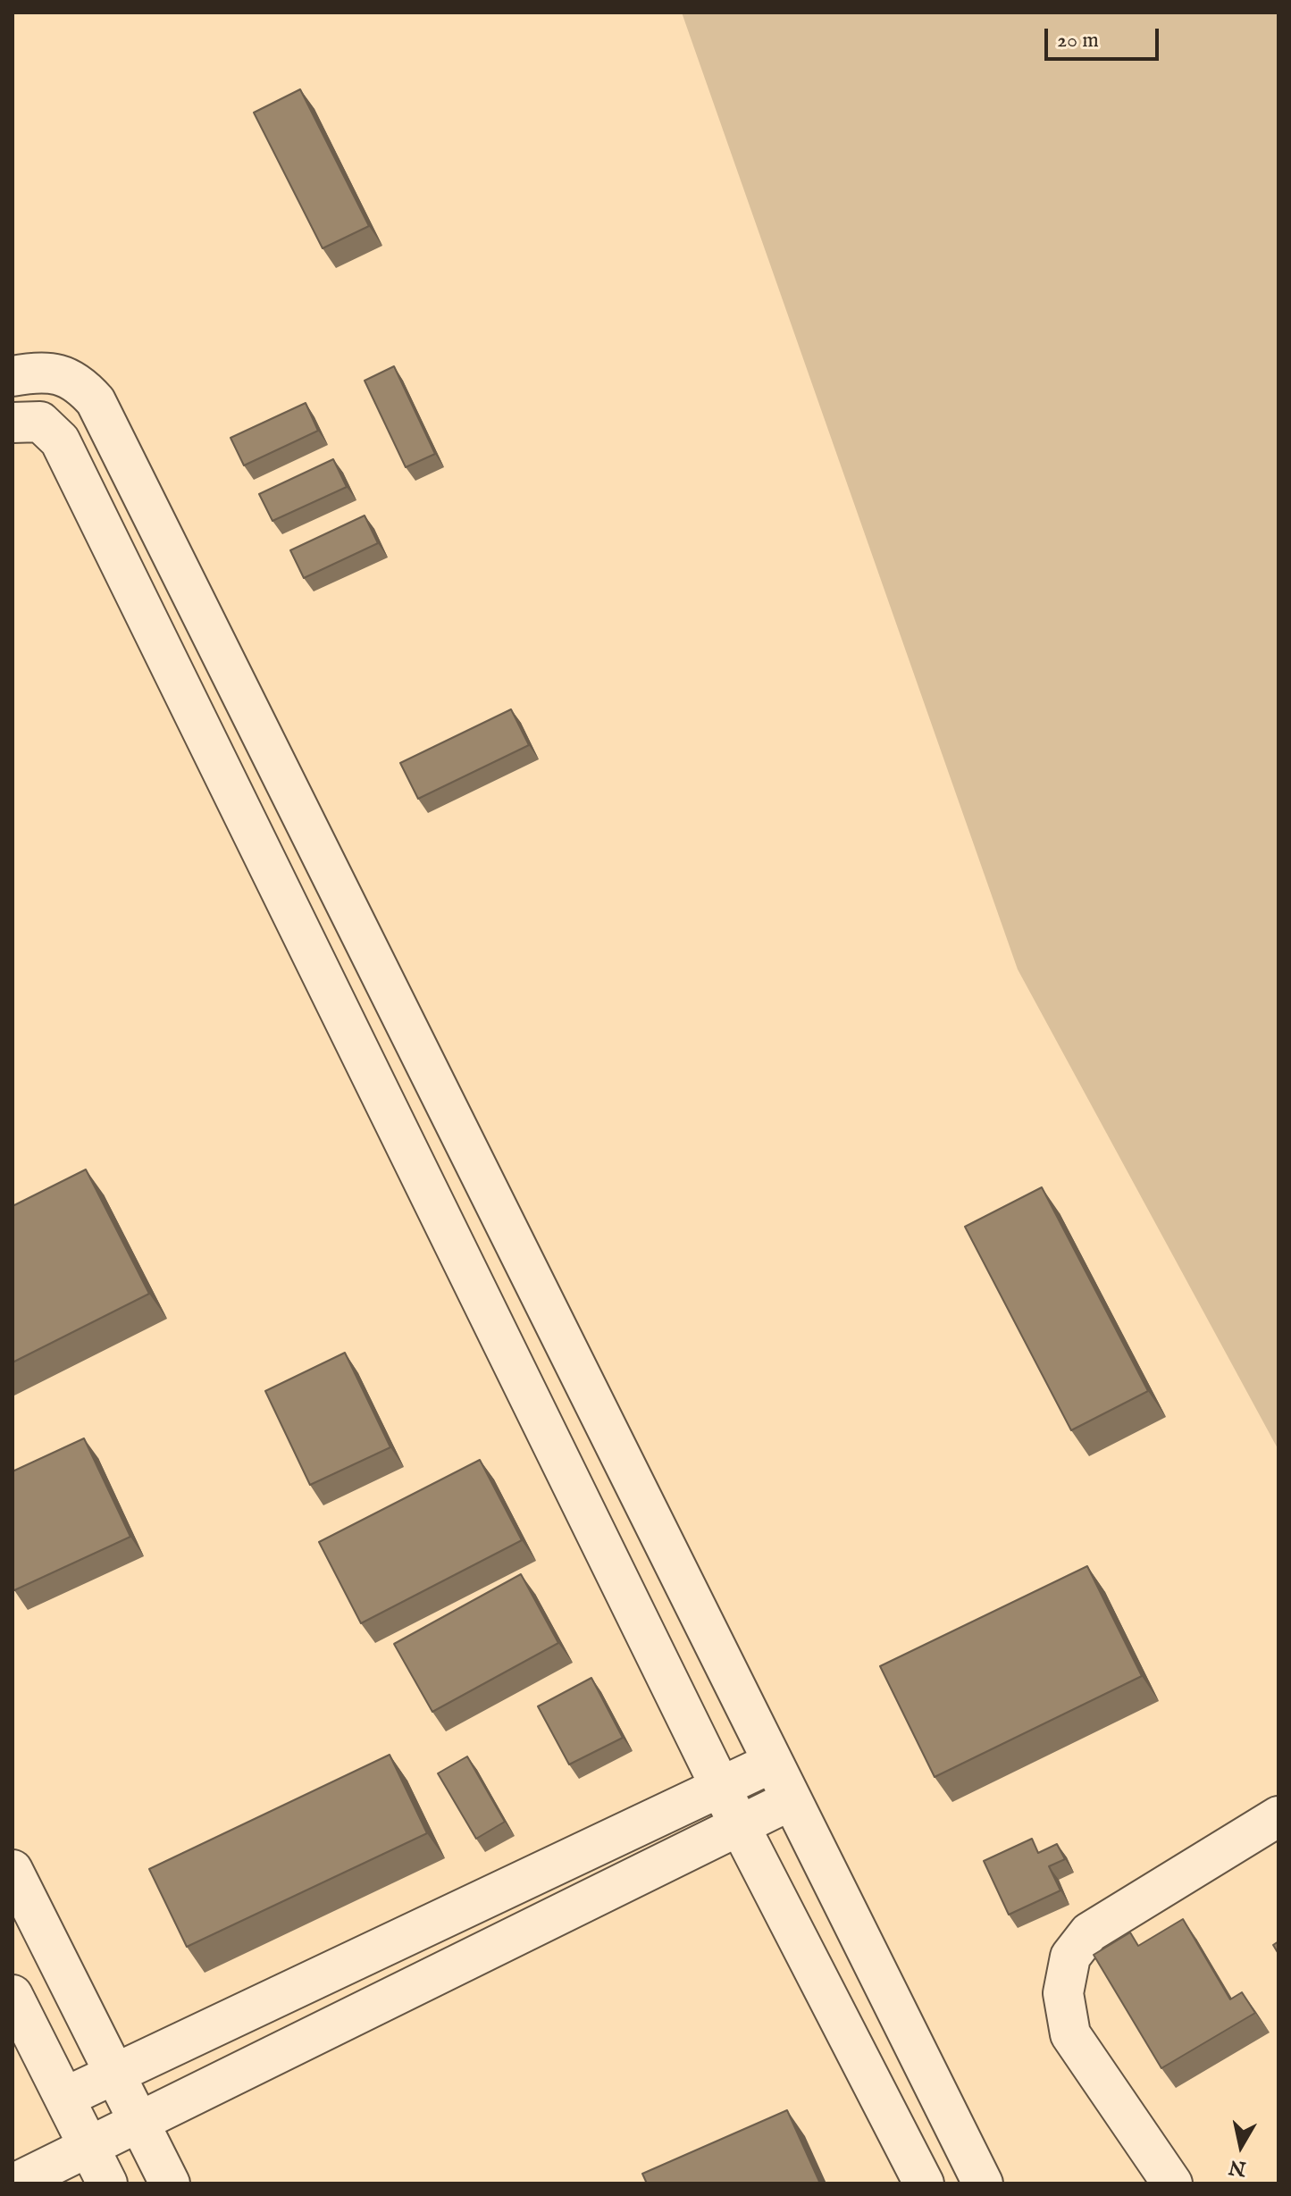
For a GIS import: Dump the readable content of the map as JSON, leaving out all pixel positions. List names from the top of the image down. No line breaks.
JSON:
{"scale_bar":"20 m","north":"bottom"}
